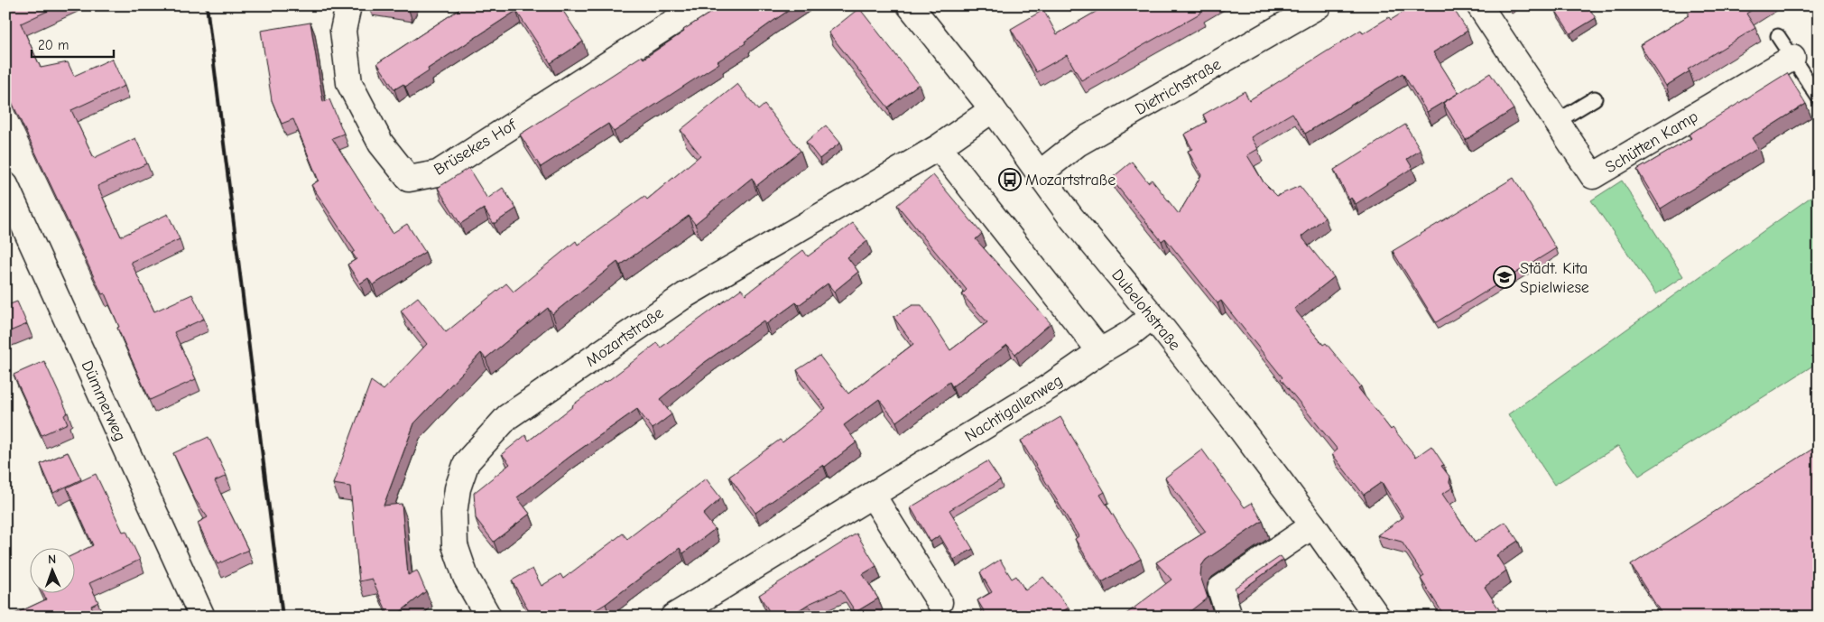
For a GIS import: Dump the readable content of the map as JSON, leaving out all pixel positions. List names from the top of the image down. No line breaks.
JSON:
{"streets":{"street":["Dietrichstraße","Schütten Kamp","Brüsekes Hof","Dubelohstraße","Mozartstraße","Dümmerweg","Nachtigallenweg"]},"crossings":[["Dietrichstraße","Dubelohstraße"],["Dubelohstraße","Mozartstraße"],["Dubelohstraße","Nachtigallenweg"]],"places":{"bus stop":["Mozartstraße"],"school or university":["Städt. Kita Spielwiese"]},"scale_bar":"20 m","north":"top"}
